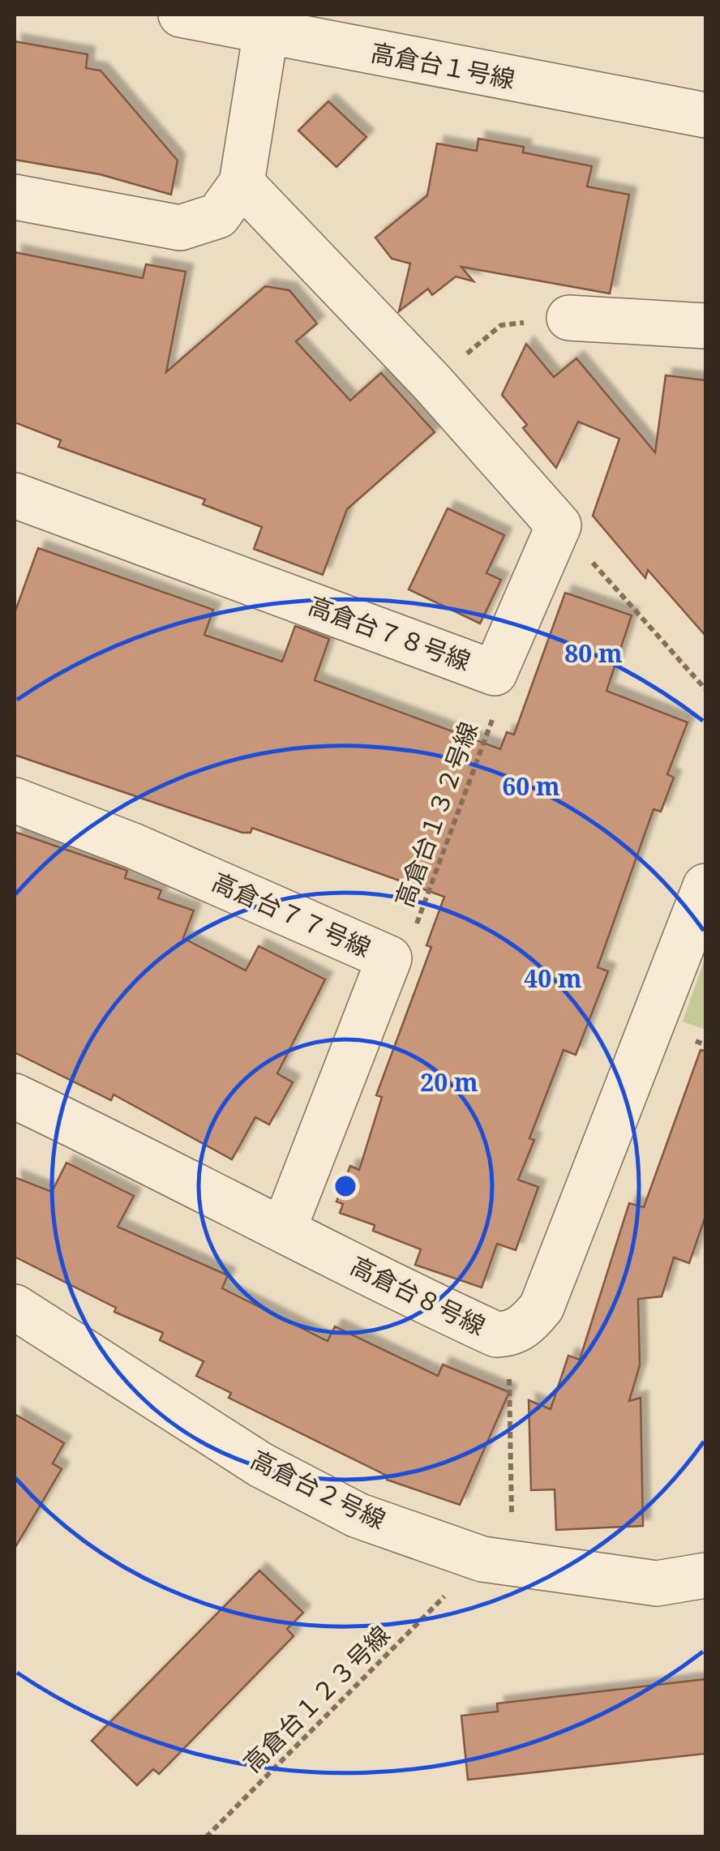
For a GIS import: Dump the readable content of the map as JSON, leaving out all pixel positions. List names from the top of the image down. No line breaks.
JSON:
{"streets":{"street":["高倉台１号線","高倉台７８号線","高倉台７７号線","高倉台８号線","高倉台２号線"],"path":["高倉台１３２号線","高倉台１２３号線"]},"crossings":[["高倉台７８号線","高倉台１３２号線"],["高倉台１３２号線","高倉台７７号線"],["高倉台７７号線","高倉台８号線"]],"rings":["80 m","60 m","40 m","20 m"]}
